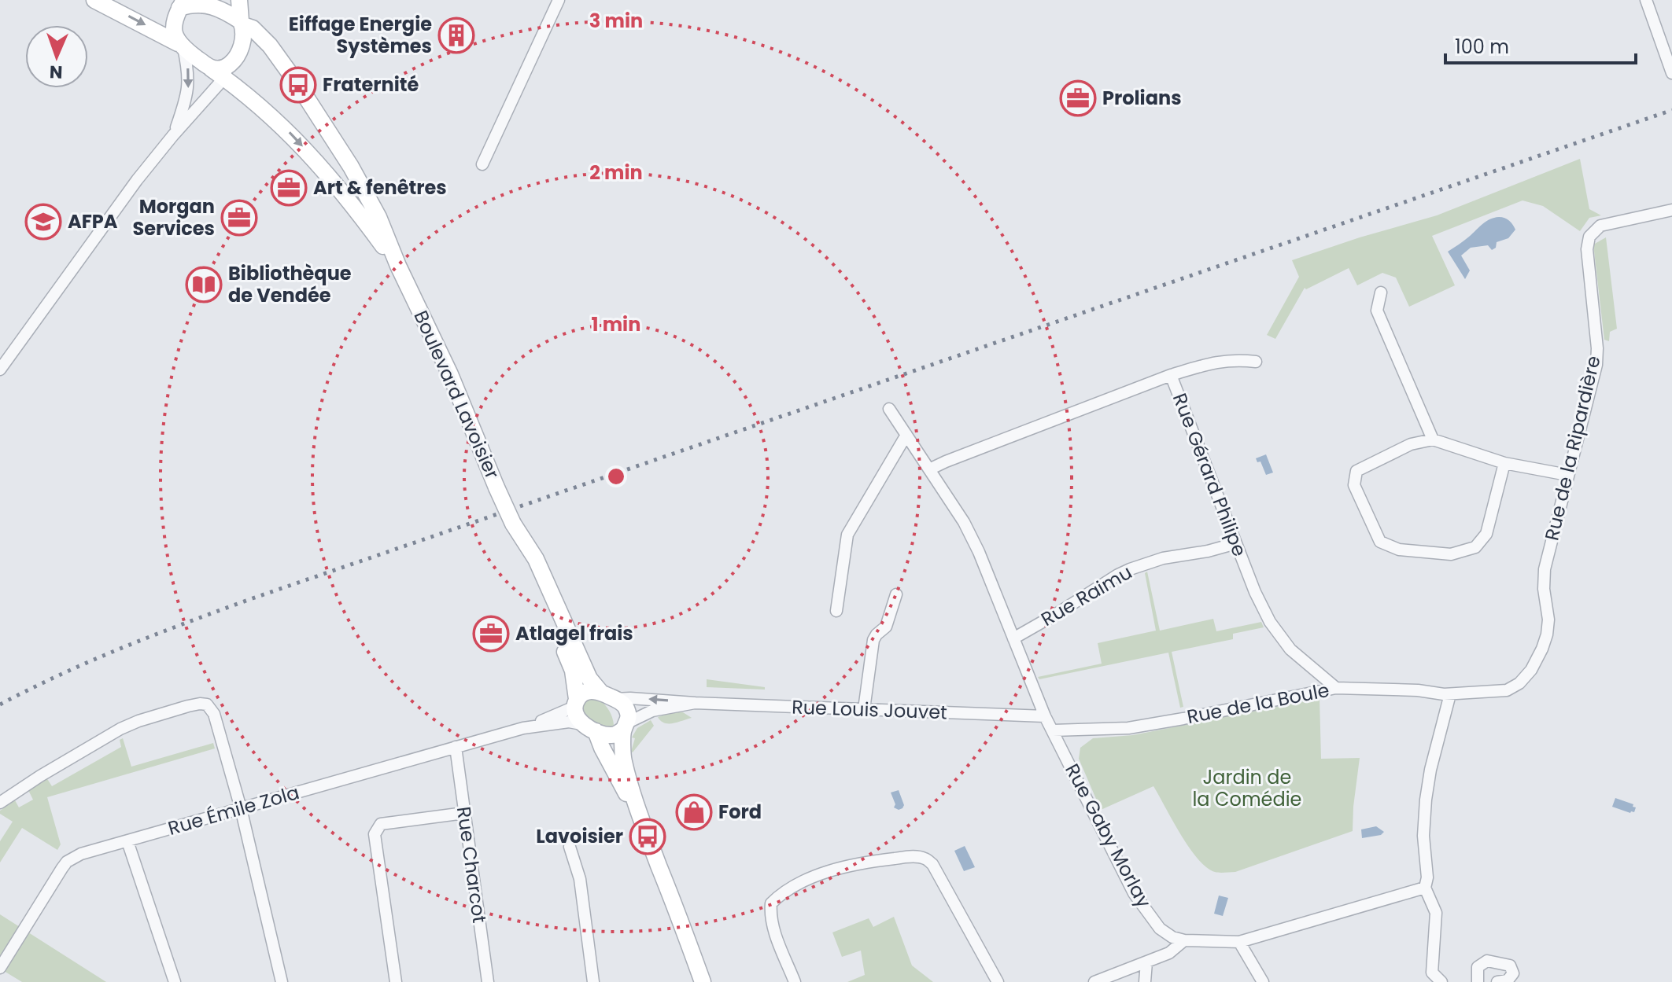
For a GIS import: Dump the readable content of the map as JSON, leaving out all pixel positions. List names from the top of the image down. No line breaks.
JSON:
{"streets":{"main road":["Boulevard Lavoisier"],"street":["Rue de la Ripardière","Rue Gérard Philipe","Rue Raimu","Rue de la Boule","Rue Louis Jouvet","Rue Émile Zola","Rue Gaby Morlay","Rue Charcot"]},"crossings":[["Boulevard Lavoisier","Rue Louis Jouvet"],["Boulevard Lavoisier","Rue Émile Zola"],["Rue de la Ripardière","Rue de la Boule"],["Rue Gérard Philipe","Rue Raimu"],["Rue Gérard Philipe","Rue de la Boule"],["Rue de la Boule","Rue Gaby Morlay"],["Rue Louis Jouvet","Rue Émile Zola"],["Rue Émile Zola","Rue Charcot"]],"parks":["Jardin de la Comédie"],"places":{"building":["Eiffage Energie Systèmes"],"bus stop":["Fraternité","Lavoisier"],"office":["Prolians","Art & fenêtres","Morgan Services","Atlagel frais"],"school or university":["AFPA"],"library":["Bibliothèque de Vendée"],"shop":["Ford"]},"scale_bar":"100 m","north":"bottom","rings":["3 min","2 min","1 min"]}
